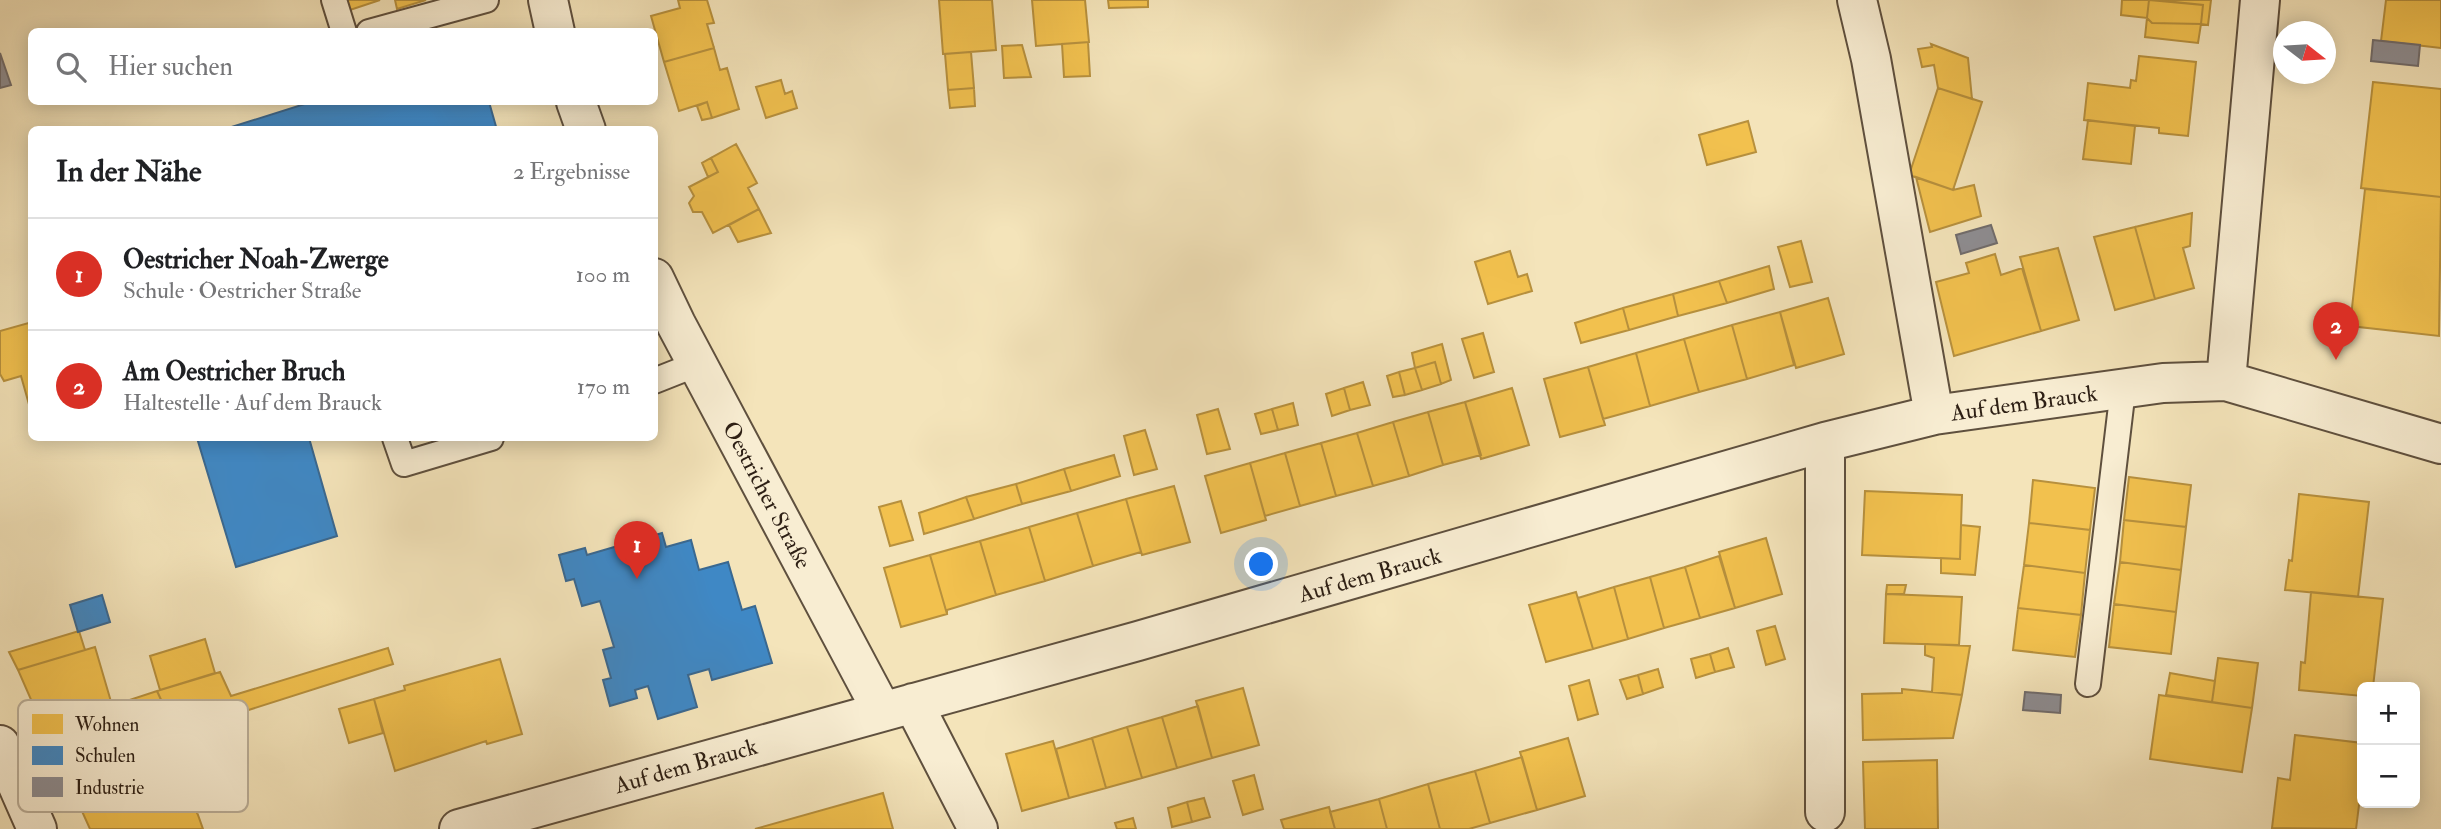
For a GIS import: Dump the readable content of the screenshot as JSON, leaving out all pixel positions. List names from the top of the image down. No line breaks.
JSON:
{"streets":{"street":["Auf dem Brauck","Oestricher Straße"]},"crossings":[["Auf dem Brauck","Oestricher Straße"]],"legend":["Wohnen","Schulen","Industrie"],"north":"right","page":{"search":"Hier suchen","heading":["In der Nähe","2 Ergebnisse"],"list":[{"mark":"1","name":"Oestricher Noah-Zwerge","note":"Schule · Oestricher Straße","value":"100 m"},{"mark":"2","name":"Am Oestricher Bruch","note":"Haltestelle · Auf dem Brauck","value":"170 m"}],"pins":["2","1"],"map_buttons":["+","−"]}}
